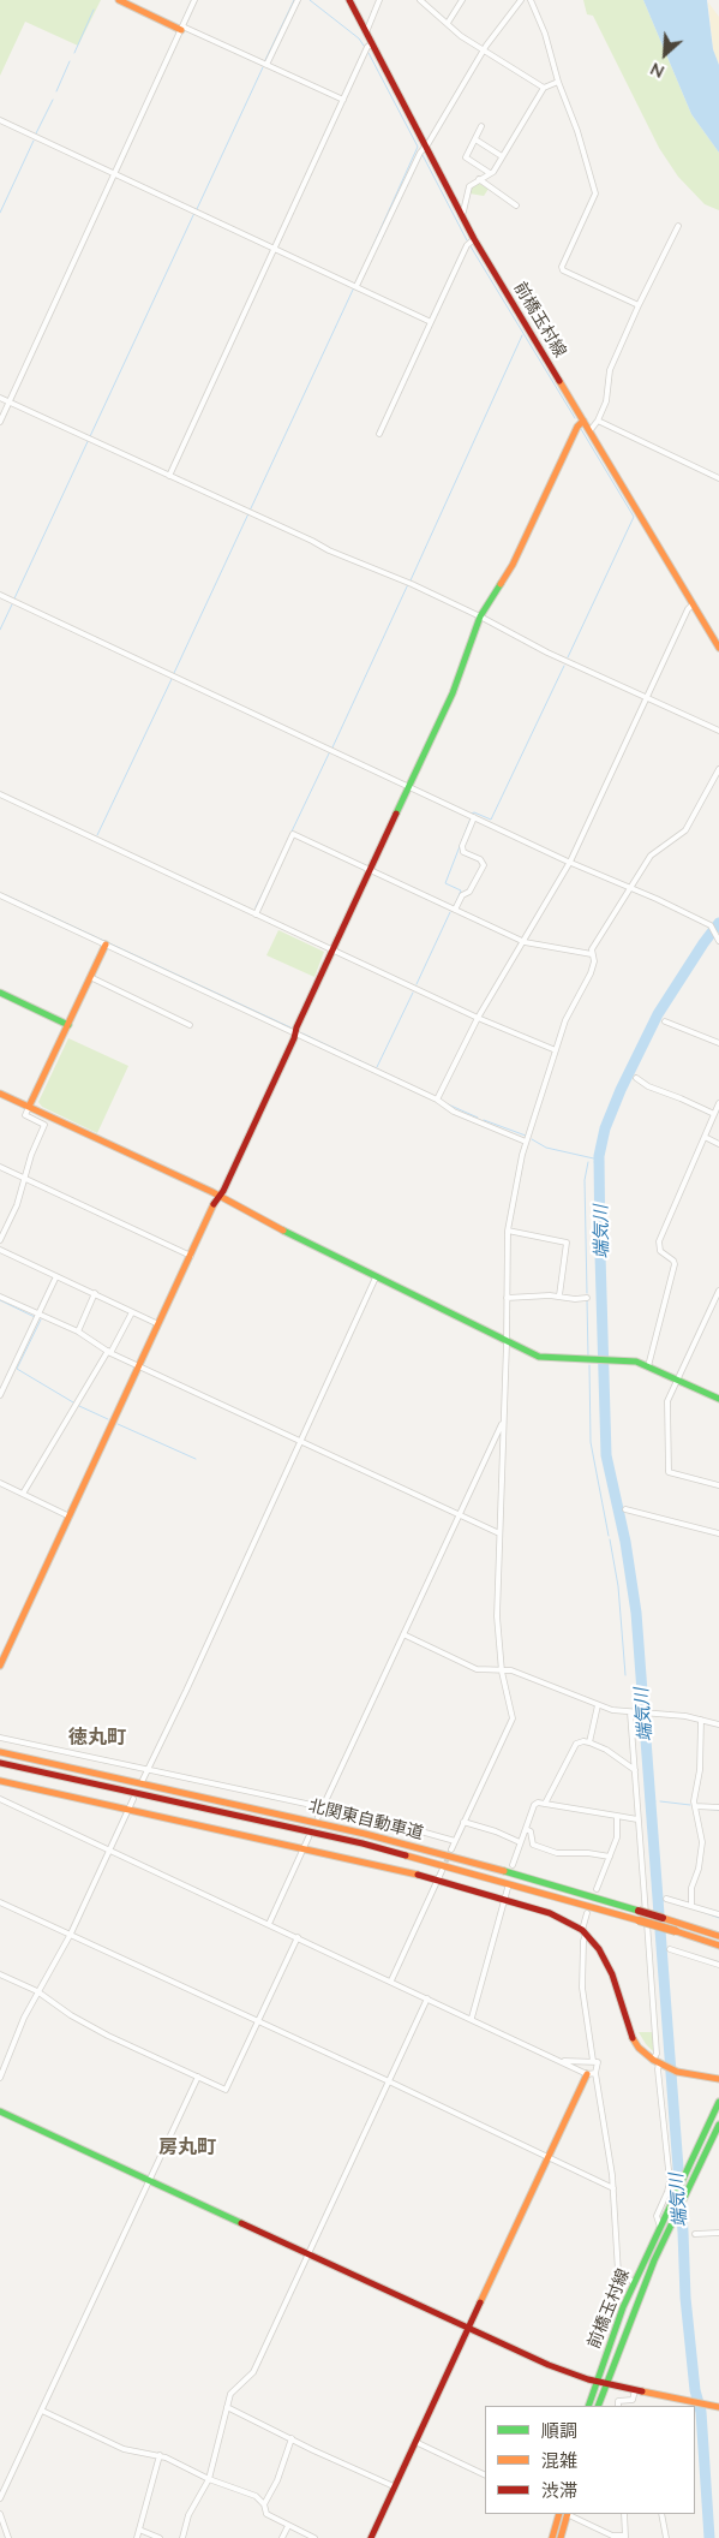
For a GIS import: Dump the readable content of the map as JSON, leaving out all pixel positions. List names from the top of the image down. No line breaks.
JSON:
{"streets":{"main road":["前橋玉村線","北関東自動車道"]},"districts":["徳丸町","房丸町"],"water":["端気川"],"legend":["順調","混雑","渋滞"],"north":"bottom left"}
